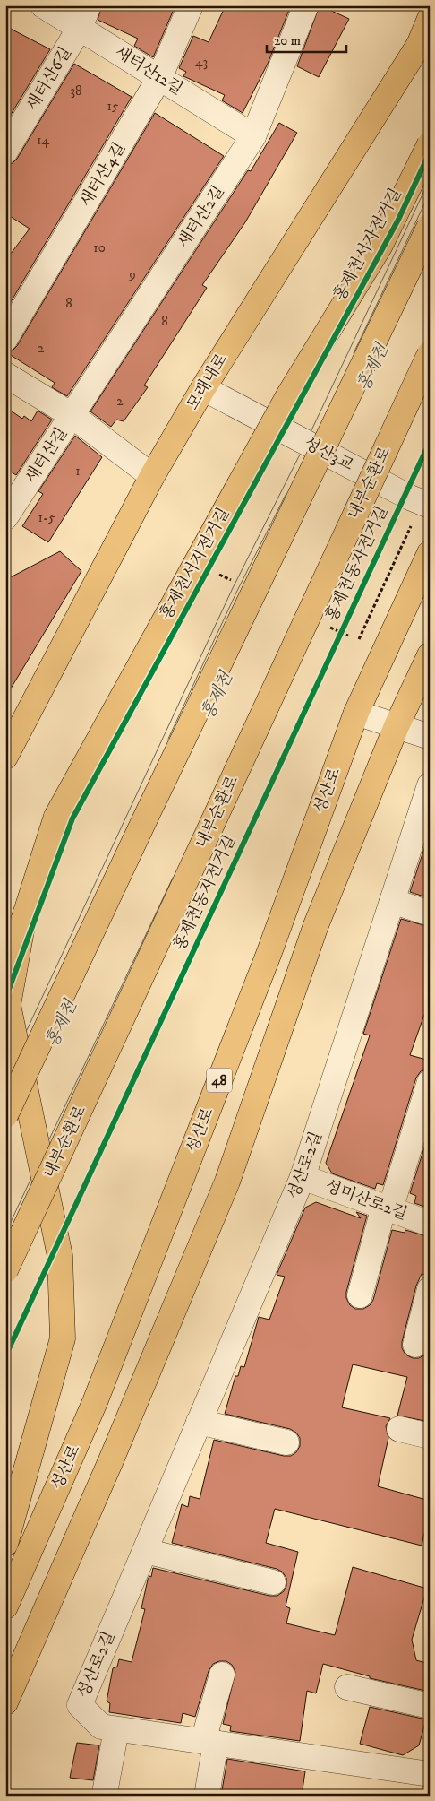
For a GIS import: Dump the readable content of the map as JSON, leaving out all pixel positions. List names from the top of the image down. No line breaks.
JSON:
{"streets":{"main road":["모래내로","내부순환로","성산로","48"],"street":["새터산12길","새터산6길","새터산4길","새터산2길","성산3교","새터산길","성산로2길","성미산로2길"],"cycle path":["홍제천서자전거길","홍제천동자전거길"]},"crossings":[["새터산12길","새터산6길"],["새터산12길","새터산4길"],["새터산12길","새터산2길"],["새터산2길","새터산길"],["모래내로","성산3교"],["모래내로","새터산길"],["성산로2길","성미산로2길"]],"water":["홍제천"],"house_numbers":["43","38","15","14","10","9","8","8","2","2","1","1-5"],"scale_bar":"20 m"}
